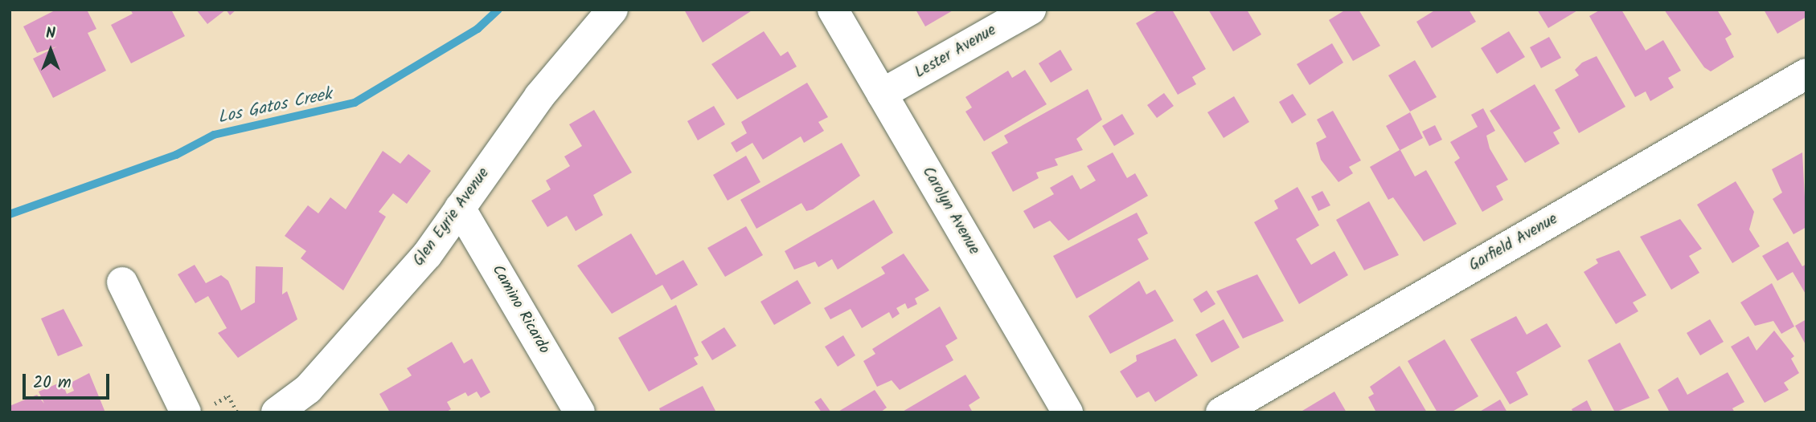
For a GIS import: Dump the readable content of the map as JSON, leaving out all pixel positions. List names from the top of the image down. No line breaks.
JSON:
{"streets":{"street":["Lester Avenue","Carolyn Avenue","Glen Eyrie Avenue","Garfield Avenue","Camino Ricardo"]},"crossings":[["Lester Avenue","Carolyn Avenue"],["Glen Eyrie Avenue","Camino Ricardo"]],"water":["Los Gatos Creek"],"scale_bar":"20 m","north":"top"}
